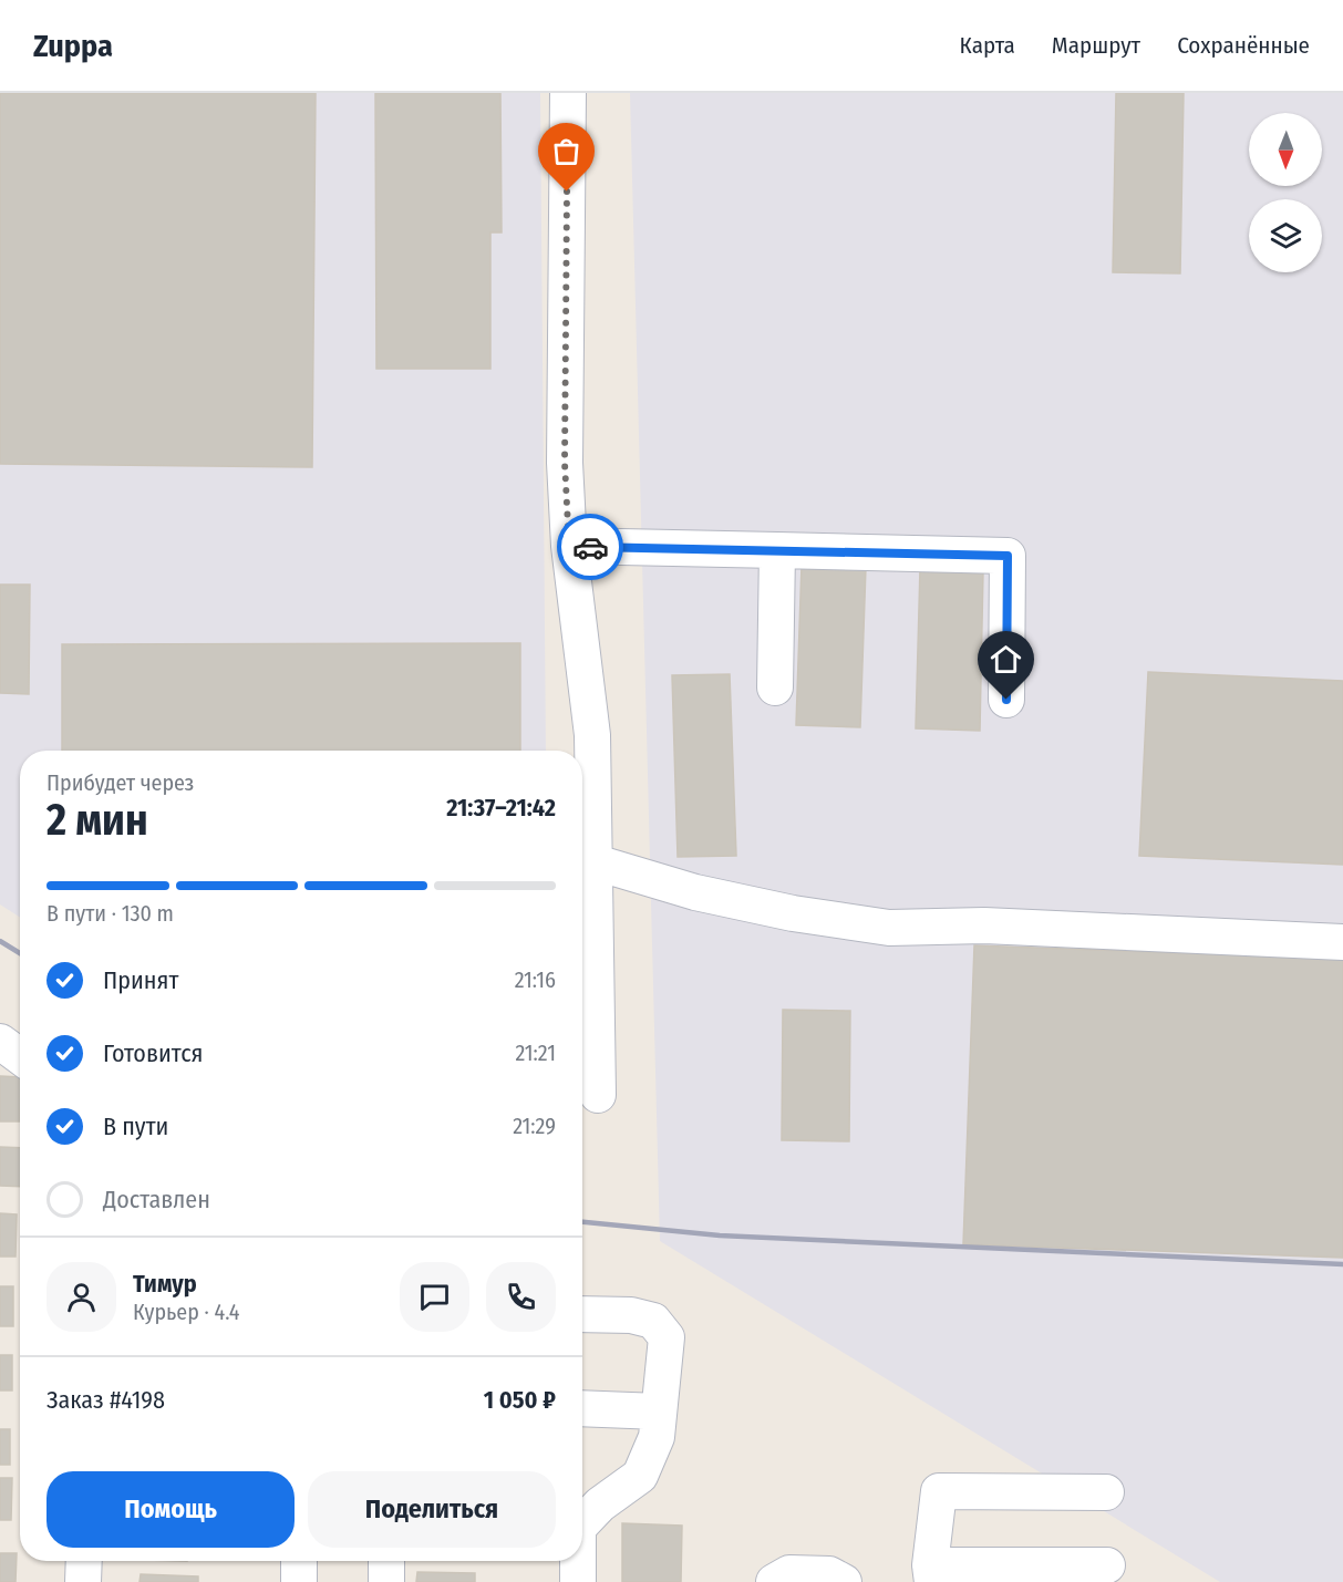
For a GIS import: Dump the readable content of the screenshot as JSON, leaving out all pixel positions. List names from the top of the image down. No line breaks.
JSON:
{"north":"bottom","page":{"header":"Zuppa","nav":["Карта","Маршрут","Сохранённые"],"heading":["2 мин","Прибудет через","21:37–21:42"],"panel":["Тимур","Курьер · 4.4","Заказ #4198","1 050 ₽"],"bar":"В пути · 130 m","list":[["Принят","21:16"],["Готовится","21:21"],["В пути","21:29"],"Доставлен"],"buttons":["Помощь","Поделиться"]}}
